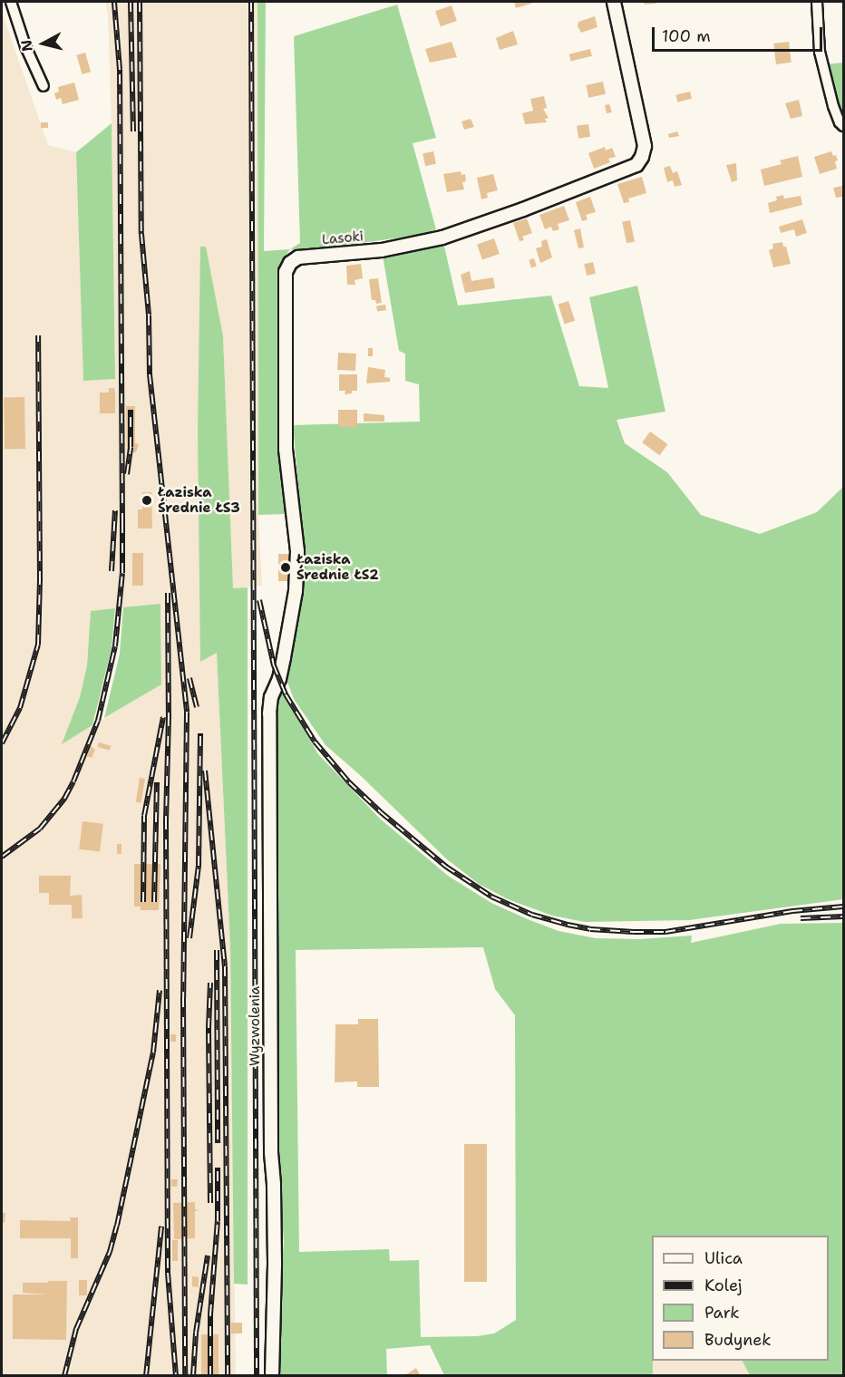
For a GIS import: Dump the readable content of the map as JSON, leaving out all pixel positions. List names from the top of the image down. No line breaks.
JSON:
{"streets":{"street":["Lasoki","Wyzwolenia"]},"crossings":[["Lasoki","Wyzwolenia"]],"places":["Łaziska Średnie ŁS3","Łaziska Średnie ŁS2"],"legend":["Ulica","Kolej","Park","Budynek"],"scale_bar":"100 m","north":"left"}
